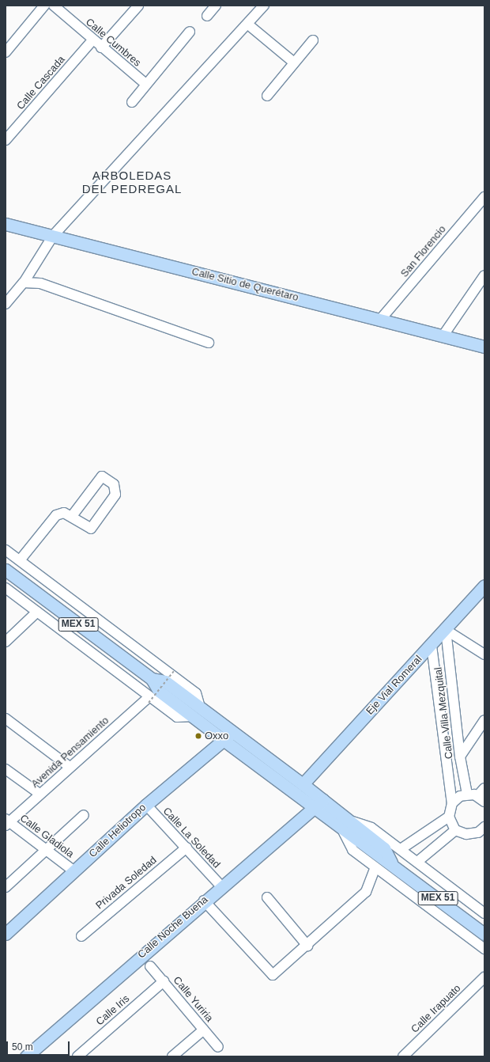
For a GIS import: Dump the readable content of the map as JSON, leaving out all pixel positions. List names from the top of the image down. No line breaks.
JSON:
{"streets":{"main road":["Calle Sitio de Querétaro","MEX 51","Eje Vial Romeral","Calle Heliotropo","Calle Noche Buena"],"street":["Calle Cumbres","Calle Cascada","San Florencio","Calle Villa Mezquital","Avenida Pensamiento","Calle Gladiola","Calle La Soledad","Privada Soledad","Calle Yuriria","Calle Irapuato","Calle Iris"]},"crossings":[["Calle Cumbres","Calle Cascada"],["San Florencio","Calle Sitio de Querétaro"],["MEX 51","Eje Vial Romeral"],["MEX 51","Calle Heliotropo"],["MEX 51","Calle Noche Buena"],["Eje Vial Romeral","Calle Villa Mezquital"],["Avenida Pensamiento","Calle Gladiola"],["Calle Heliotropo","Calle Gladiola"],["Calle Heliotropo","Calle La Soledad"],["Calle La Soledad","Privada Soledad"],["Calle La Soledad","Calle Noche Buena"],["Calle Yuriria","Calle Iris"]],"districts":["ARBOLEDAS DEL PEDREGAL"],"places":["Oxxo"],"scale_bar":"50 m"}
